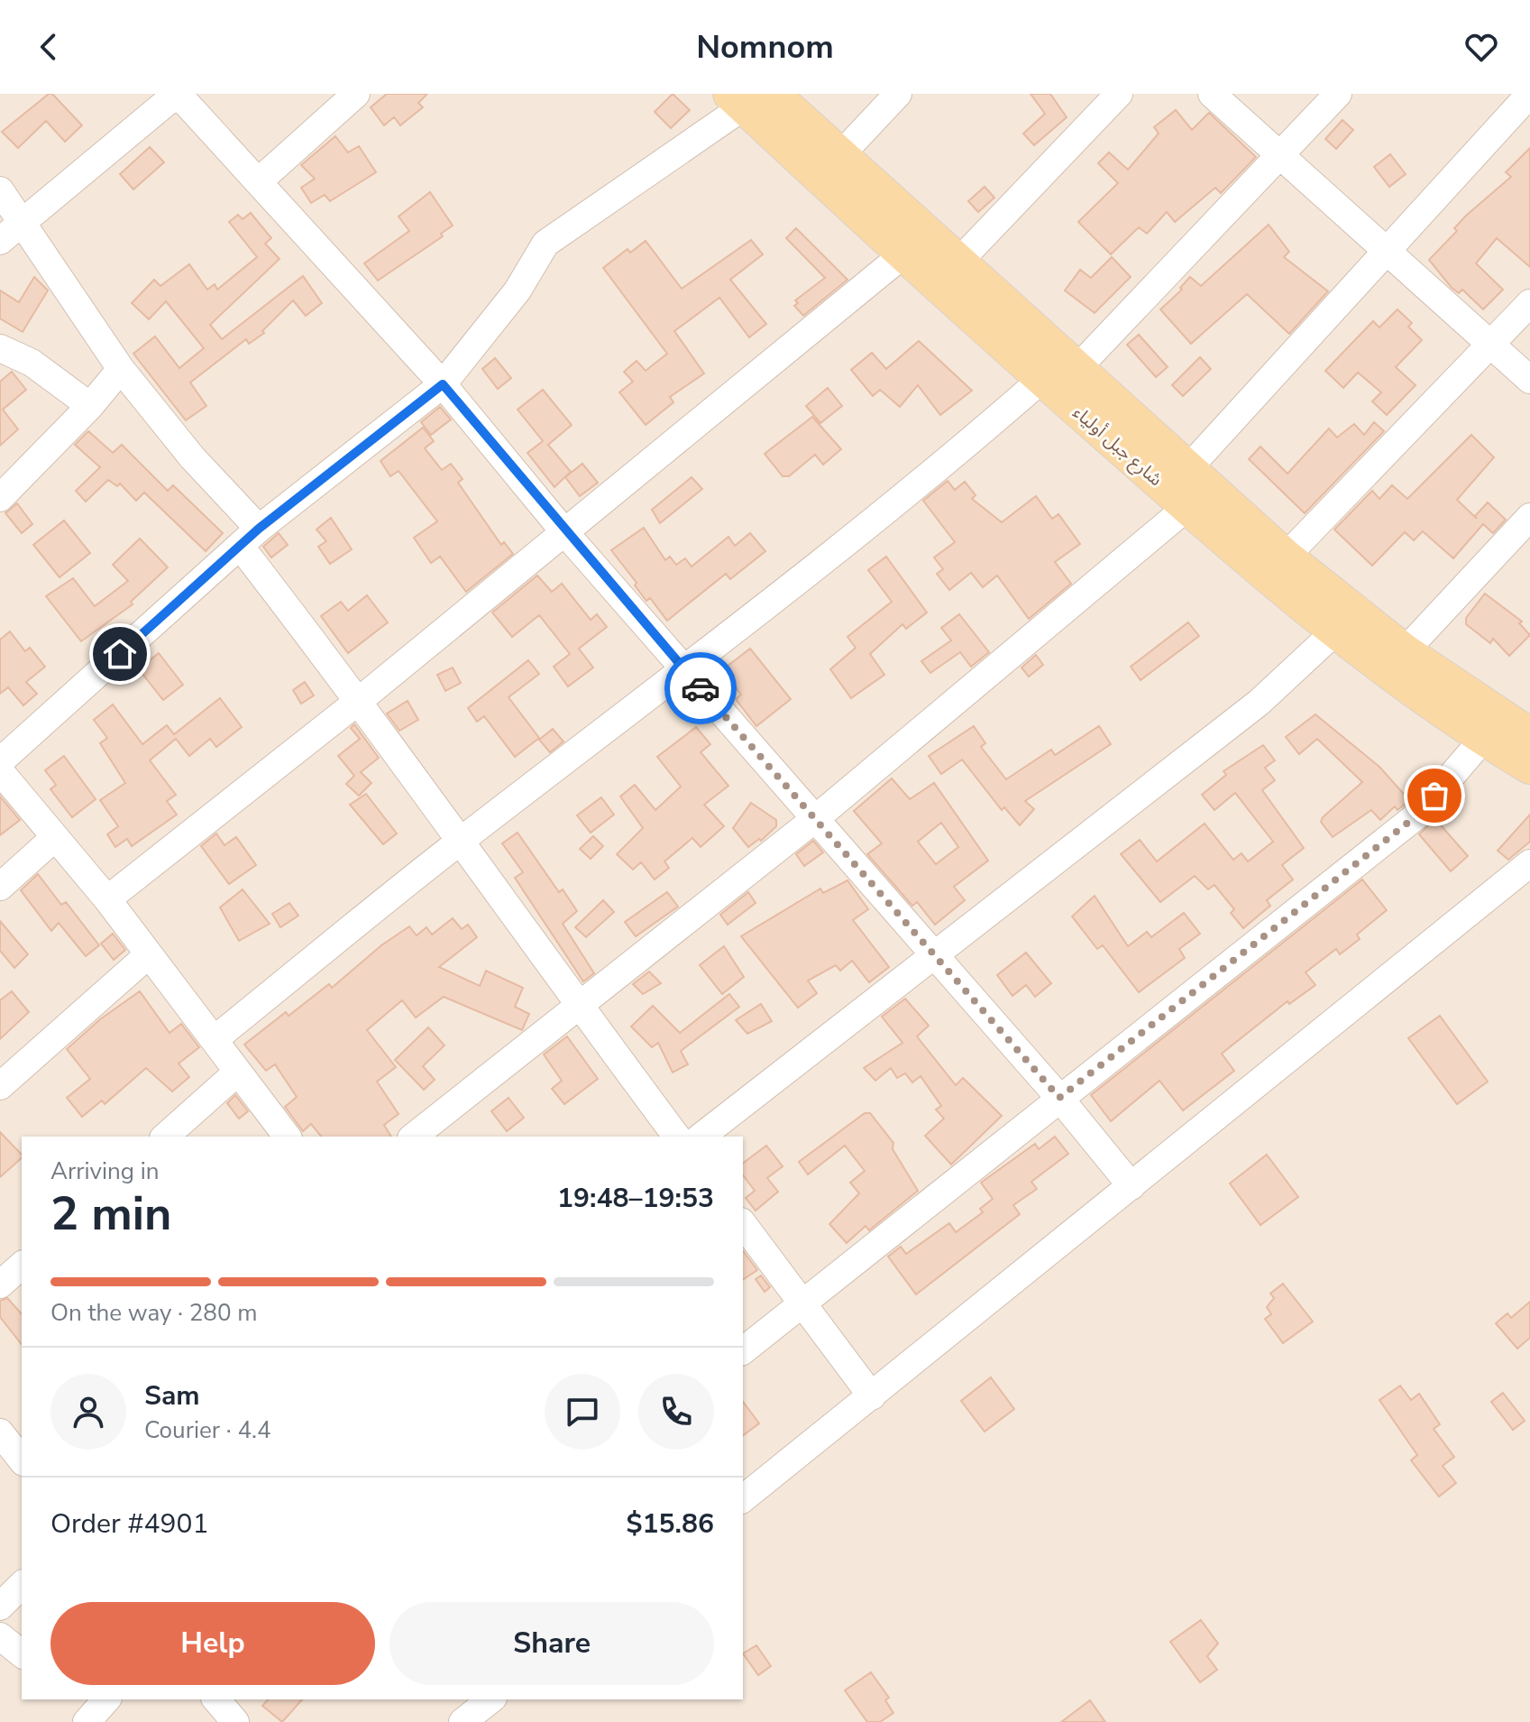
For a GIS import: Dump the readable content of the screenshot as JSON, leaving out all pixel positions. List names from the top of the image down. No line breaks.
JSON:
{"streets":{"main road":["شارع جبل أولياء"]},"page":{"header":"Nomnom","heading":["2 min","Arriving in","19:48–19:53"],"panel":["Sam","Courier · 4.4","Order #4901","$15.86"],"bar":"On the way · 280 m","buttons":["Help","Share"]}}
